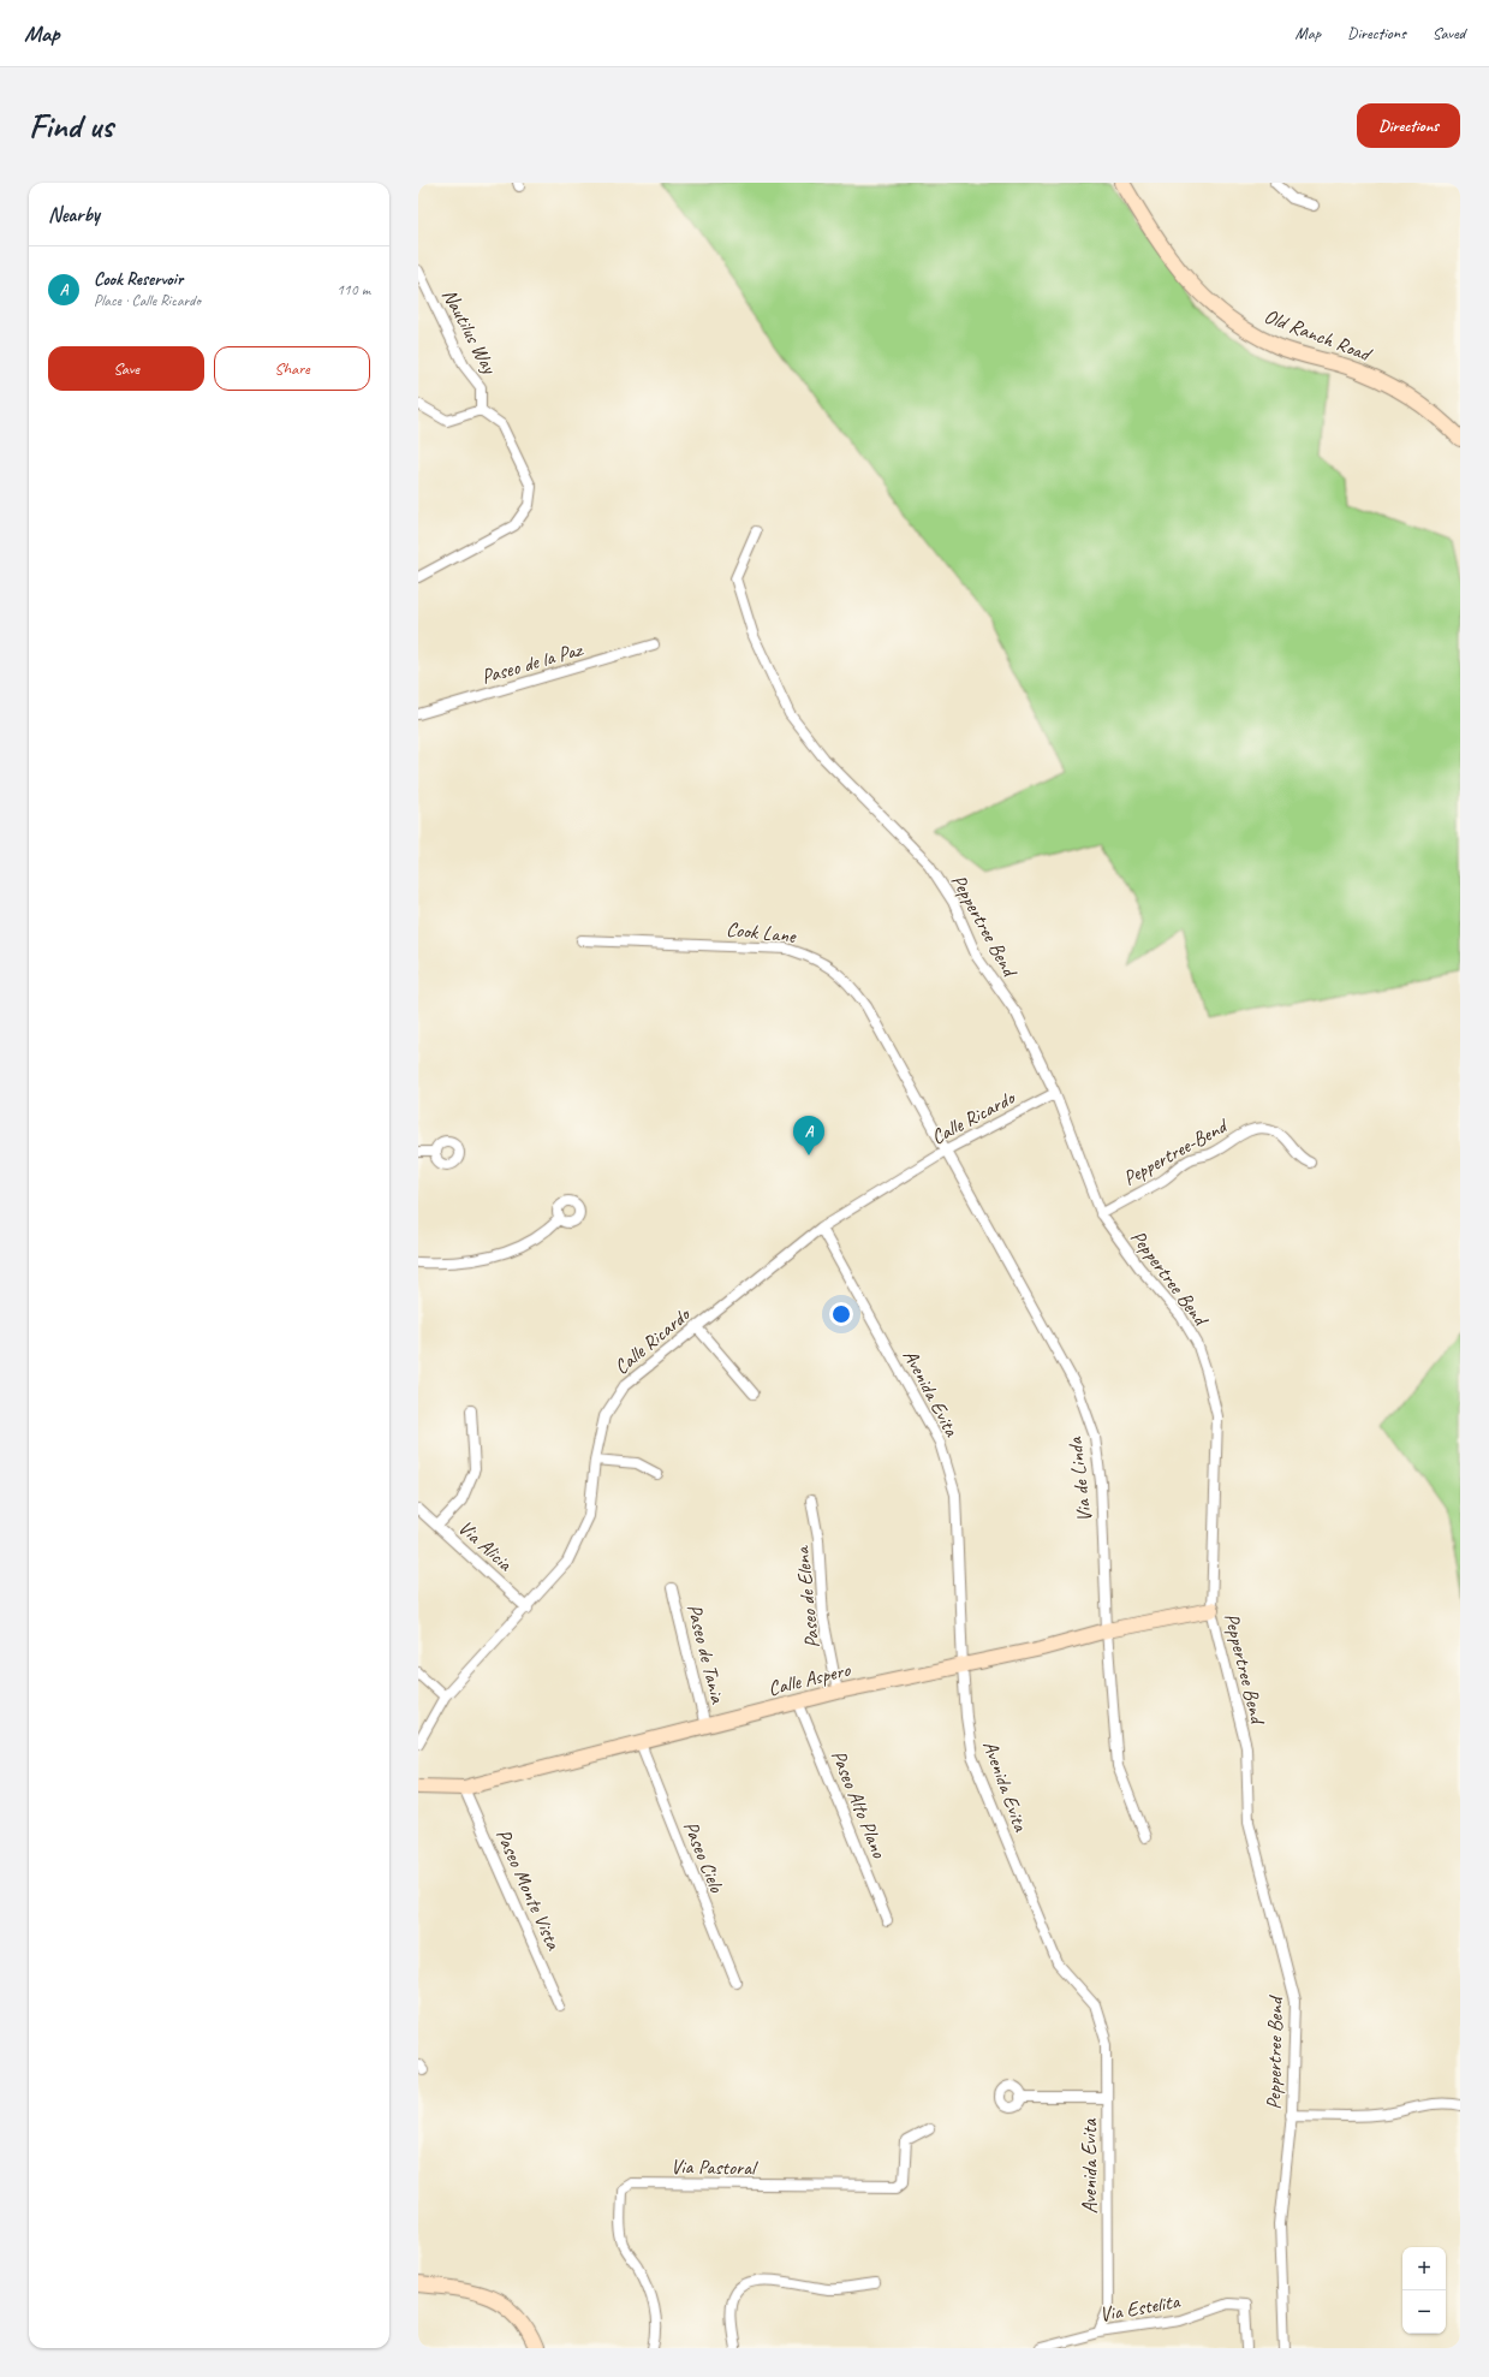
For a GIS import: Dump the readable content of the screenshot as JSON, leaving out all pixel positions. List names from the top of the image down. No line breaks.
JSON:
{"streets":{"street":["Nautilus Way","Old Ranch Road","Paseo de la Paz","Peppertree Bend","Cook Lane","Calle Ricardo","Peppertree-Bend","Avenida Evita","Via de Linda","Via Alicia","Paseo de Elena","Paseo de Tania","Calle Aspero","Paseo Alto Plano","Paseo Cielo","Paseo Monte Vista","Via Pastoral","Via Estelita"]},"crossings":[["Peppertree Bend","Calle Ricardo"],["Peppertree Bend","Peppertree-Bend"],["Peppertree Bend","Calle Aspero"],["Cook Lane","Calle Ricardo"],["Cook Lane","Via de Linda"],["Calle Ricardo","Avenida Evita"],["Calle Ricardo","Via de Linda"],["Calle Ricardo","Via Alicia"],["Avenida Evita","Calle Aspero"],["Avenida Evita","Via Estelita"],["Via de Linda","Calle Aspero"],["Paseo de Elena","Calle Aspero"],["Paseo de Tania","Calle Aspero"],["Calle Aspero","Paseo Alto Plano"],["Calle Aspero","Paseo Cielo"],["Calle Aspero","Paseo Monte Vista"]],"page":{"header":"Map","nav":["Map","Directions","Saved"],"buttons":["Directions",["Save","Share"]],"title":"Find us","heading":"Nearby","list":[{"mark":"A","name":"Cook Reservoir","note":"Place · Calle Ricardo","value":"110 m"}],"pins":"A","map_buttons":["+","−"]}}
